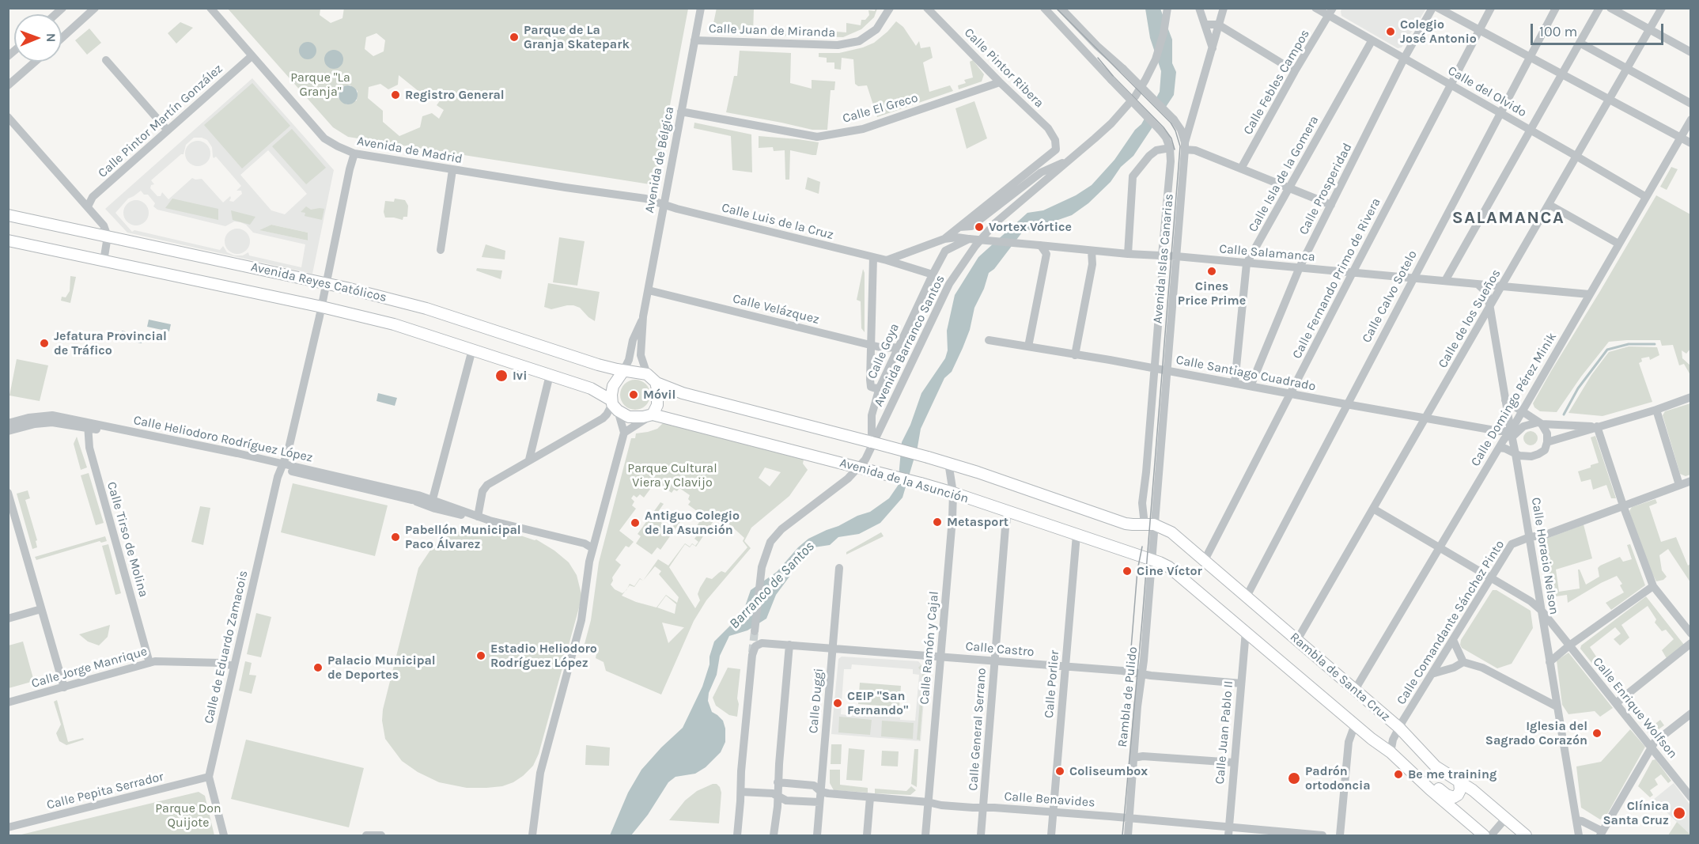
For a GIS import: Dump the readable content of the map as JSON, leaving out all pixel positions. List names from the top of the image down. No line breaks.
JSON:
{"streets":{"main road":["Avenida Reyes Católicos","Avenida de la Asunción","Rambla de Santa Cruz"],"street":["Calle Juan de Miranda","Calle Pintor Ribera","Calle Febles Campos","Calle del Olvido","Calle El Greco","Calle Pintor Martín González","Avenida de Madrid","Avenida de Bélgica","Calle Isla de la Gomera","Calle Prosperidad","Calle Luis de la Cruz","Calle Salamanca","Avenida Islas Canarias","Calle Fernando Primo de Rivera","Calle Calvo Sotelo","Calle Velázquez","Calle de los Sueños","Avenida Barranco Santos","Calle Goya","Calle Santiago Cuadrado","Calle Domingo Pérez Minik","Calle Heliodoro Rodríguez López","Calle Tirso de Molina","Calle Horacio Nelson","Calle Comandante Sánchez Pinto","Calle de Eduardo Zamacois","Calle Ramón y Cajal","Calle Castro","Calle Jorge Manrique","Calle Porlier","Rambla de Pulido","Calle Duggi","Calle Enrique Wolfson","Calle General Serrano","Calle Juan Pablo II","Calle Pepita Serrador","Calle Benavides"]},"crossings":[["Calle Juan de Miranda","Avenida de Bélgica"],["Calle Pintor Ribera","Calle El Greco"],["Calle Febles Campos","Calle del Olvido"],["Calle del Olvido","Calle Isla de la Gomera"],["Calle del Olvido","Calle Prosperidad"],["Calle del Olvido","Calle Fernando Primo de Rivera"],["Calle del Olvido","Calle Calvo Sotelo"],["Calle del Olvido","Calle de los Sueños"],["Calle del Olvido","Calle Domingo Pérez Minik"],["Calle El Greco","Avenida de Bélgica"],["Calle Pintor Martín González","Avenida de Madrid"],["Avenida de Madrid","Avenida de Bélgica"],["Avenida de Madrid","Calle Luis de la Cruz"],["Avenida de Madrid","Calle de Eduardo Zamacois"],["Avenida de Bélgica","Calle Luis de la Cruz"],["Avenida de Bélgica","Avenida Reyes Católicos"],["Avenida de Bélgica","Calle Velázquez"],["Avenida de Bélgica","Avenida de la Asunción"],["Calle Isla de la Gomera","Calle Salamanca"],["Calle Isla de la Gomera","Calle Santiago Cuadrado"],["Calle Prosperidad","Calle Salamanca"],["Calle Prosperidad","Calle Santiago Cuadrado"],["Calle Luis de la Cruz","Calle Goya"],["Calle Salamanca","Avenida Islas Canarias"],["Calle Salamanca","Calle Fernando Primo de Rivera"],["Calle Salamanca","Calle Calvo Sotelo"],["Calle Salamanca","Calle de los Sueños"],["Calle Salamanca","Calle Domingo Pérez Minik"],["Calle Salamanca","Calle Horacio Nelson"],["Avenida Islas Canarias","Calle Santiago Cuadrado"],["Avenida Islas Canarias","Avenida de la Asunción"],["Avenida Islas Canarias","Rambla de Santa Cruz"],["Avenida Islas Canarias","Rambla de Pulido"],["Calle Fernando Primo de Rivera","Calle Santiago Cuadrado"],["Calle Fernando Primo de Rivera","Rambla de Santa Cruz"],["Avenida Reyes Católicos","Avenida de la Asunción"],["Avenida Reyes Católicos","Calle de Eduardo Zamacois"],["Calle Calvo Sotelo","Calle Santiago Cuadrado"],["Calle Calvo Sotelo","Rambla de Santa Cruz"],["Calle Velázquez","Calle Goya"],["Calle de los Sueños","Calle Santiago Cuadrado"],["Calle de los Sueños","Calle Horacio Nelson"],["Calle de los Sueños","Rambla de Santa Cruz"],["Calle de los Sueños","Calle Enrique Wolfson"],["Calle Santiago Cuadrado","Calle Domingo Pérez Minik"],["Calle Santiago Cuadrado","Calle Horacio Nelson"],["Calle Domingo Pérez Minik","Calle Horacio Nelson"],["Calle Domingo Pérez Minik","Rambla de Santa Cruz"],["Calle Domingo Pérez Minik","Calle Enrique Wolfson"],["Calle Heliodoro Rodríguez López","Calle Tirso de Molina"],["Calle Heliodoro Rodríguez López","Calle de Eduardo Zamacois"],["Avenida de la Asunción","Calle Ramón y Cajal"],["Avenida de la Asunción","Rambla de Santa Cruz"],["Avenida de la Asunción","Calle Porlier"],["Avenida de la Asunción","Rambla de Pulido"],["Avenida de la Asunción","Calle General Serrano"],["Calle Tirso de Molina","Calle Jorge Manrique"],["Calle Horacio Nelson","Calle Comandante Sánchez Pinto"],["Calle Horacio Nelson","Calle Enrique Wolfson"],["Calle Comandante Sánchez Pinto","Rambla de Santa Cruz"],["Calle Comandante Sánchez Pinto","Calle Enrique Wolfson"],["Calle de Eduardo Zamacois","Calle Jorge Manrique"],["Calle de Eduardo Zamacois","Calle Pepita Serrador"],["Calle Ramón y Cajal","Calle Castro"],["Calle Ramón y Cajal","Calle Benavides"],["Calle Castro","Calle Porlier"],["Calle Castro","Rambla de Pulido"],["Calle Castro","Calle Duggi"],["Calle Castro","Calle General Serrano"],["Calle Castro","Calle Juan Pablo II"],["Rambla de Santa Cruz","Rambla de Pulido"],["Rambla de Santa Cruz","Calle Juan Pablo II"],["Calle Porlier","Calle Benavides"],["Rambla de Pulido","Calle Benavides"],["Calle Duggi","Calle Benavides"],["Calle General Serrano","Calle Benavides"],["Calle Juan Pablo II","Calle Benavides"]],"districts":["SALAMANCA"],"water":["Barranco de Santos"],"parks":["Parque \"La Granja\"","Parque Cultural Viera y Clavijo","Parque Don Quijote"],"places":["Colegio José Antonio","Parque de La Granja Skatepark","Registro General","Vortex Vórtice","Cines Price Prime","Jefatura Provincial de Tráfico","Ivi","Móvil","Metasport","Antiguo Colegio de la Asunción","Pabellón Municipal Paco Álvarez","Cine Víctor","Estadio Heliodoro Rodríguez López","Palacio Municipal de Deportes","CEIP \"San Fernando\"","Iglesia del Sagrado Corazón","Coliseumbox","Be me training","Padrón ortodoncia","Clínica Santa Cruz"],"scale_bar":"100 m","north":"right"}
